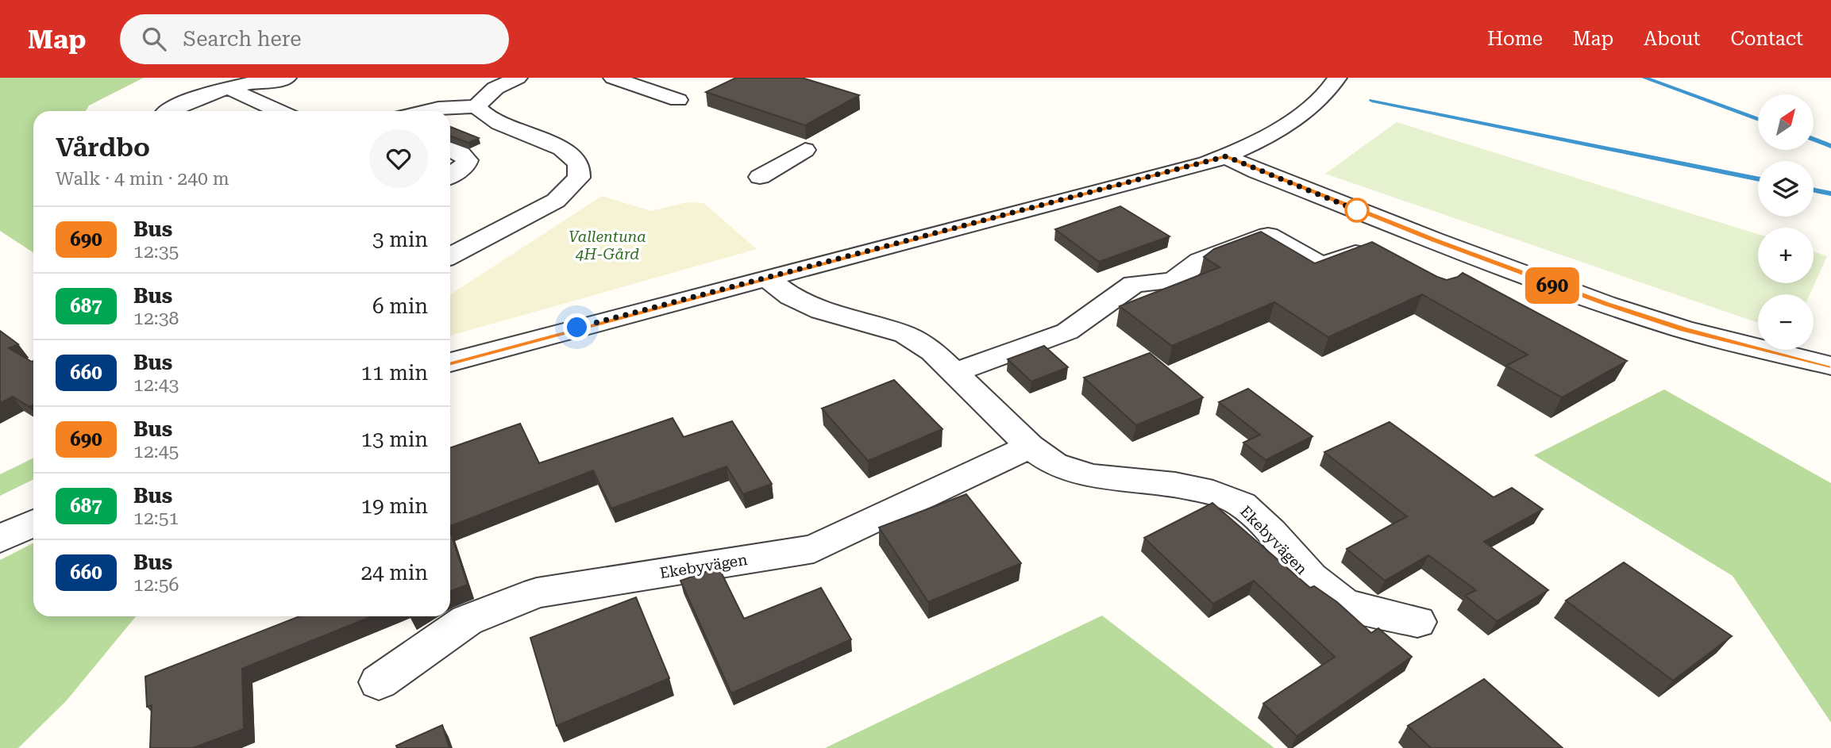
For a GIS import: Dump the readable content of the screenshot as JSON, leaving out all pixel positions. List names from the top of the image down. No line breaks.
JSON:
{"streets":{"street":["Ekebyvägen"]},"parks":["Vallentuna 4H-Gård"],"lines":["bus line 690"],"north":"top right","page":{"header":"Map","search":"Search here","nav":["Home","Map","About","Contact"],"on_map":"690","map_buttons":["+","−"],"heading":["Vårdbo","Walk · 4 min · 240 m"],"list":[{"mark":"690","name":"Bus","note":"12:35","value":"3 min"},{"mark":"687","name":"Bus","note":"12:38","value":"6 min"},{"mark":"660","name":"Bus","note":"12:43","value":"11 min"},{"mark":"690","name":"Bus","note":"12:45","value":"13 min"},{"mark":"687","name":"Bus","note":"12:51","value":"19 min"},{"mark":"660","name":"Bus","note":"12:56","value":"24 min"}]}}
